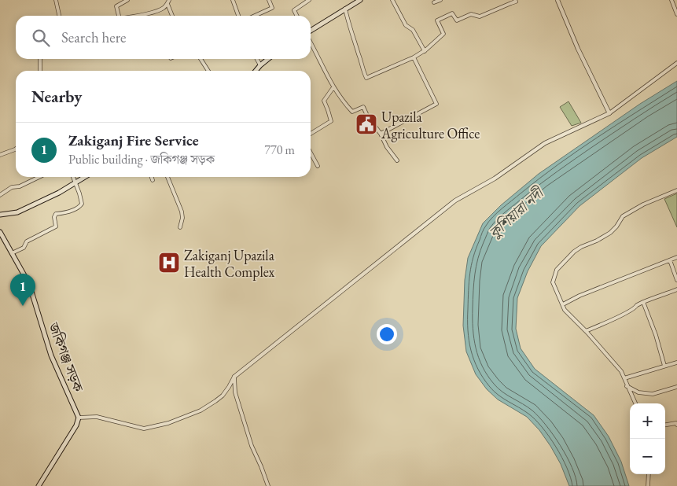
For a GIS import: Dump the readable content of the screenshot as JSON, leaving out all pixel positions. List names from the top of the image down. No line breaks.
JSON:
{"streets":{"main road":["জকিগঞ্জ সড়ক"]},"water":["কুশিয়ারা নদী"],"places":{"public building":["Upazila Agriculture Office"],"hospital":["Zakiganj Upazila Health Complex"]},"page":{"search":"Search here","heading":"Nearby","list":[{"mark":"1","name":"Zakiganj Fire Service","note":"Public building · জকিগঞ্জ সড়ক","value":"770 m"}],"pins":"1","map_buttons":["+","−"]}}
